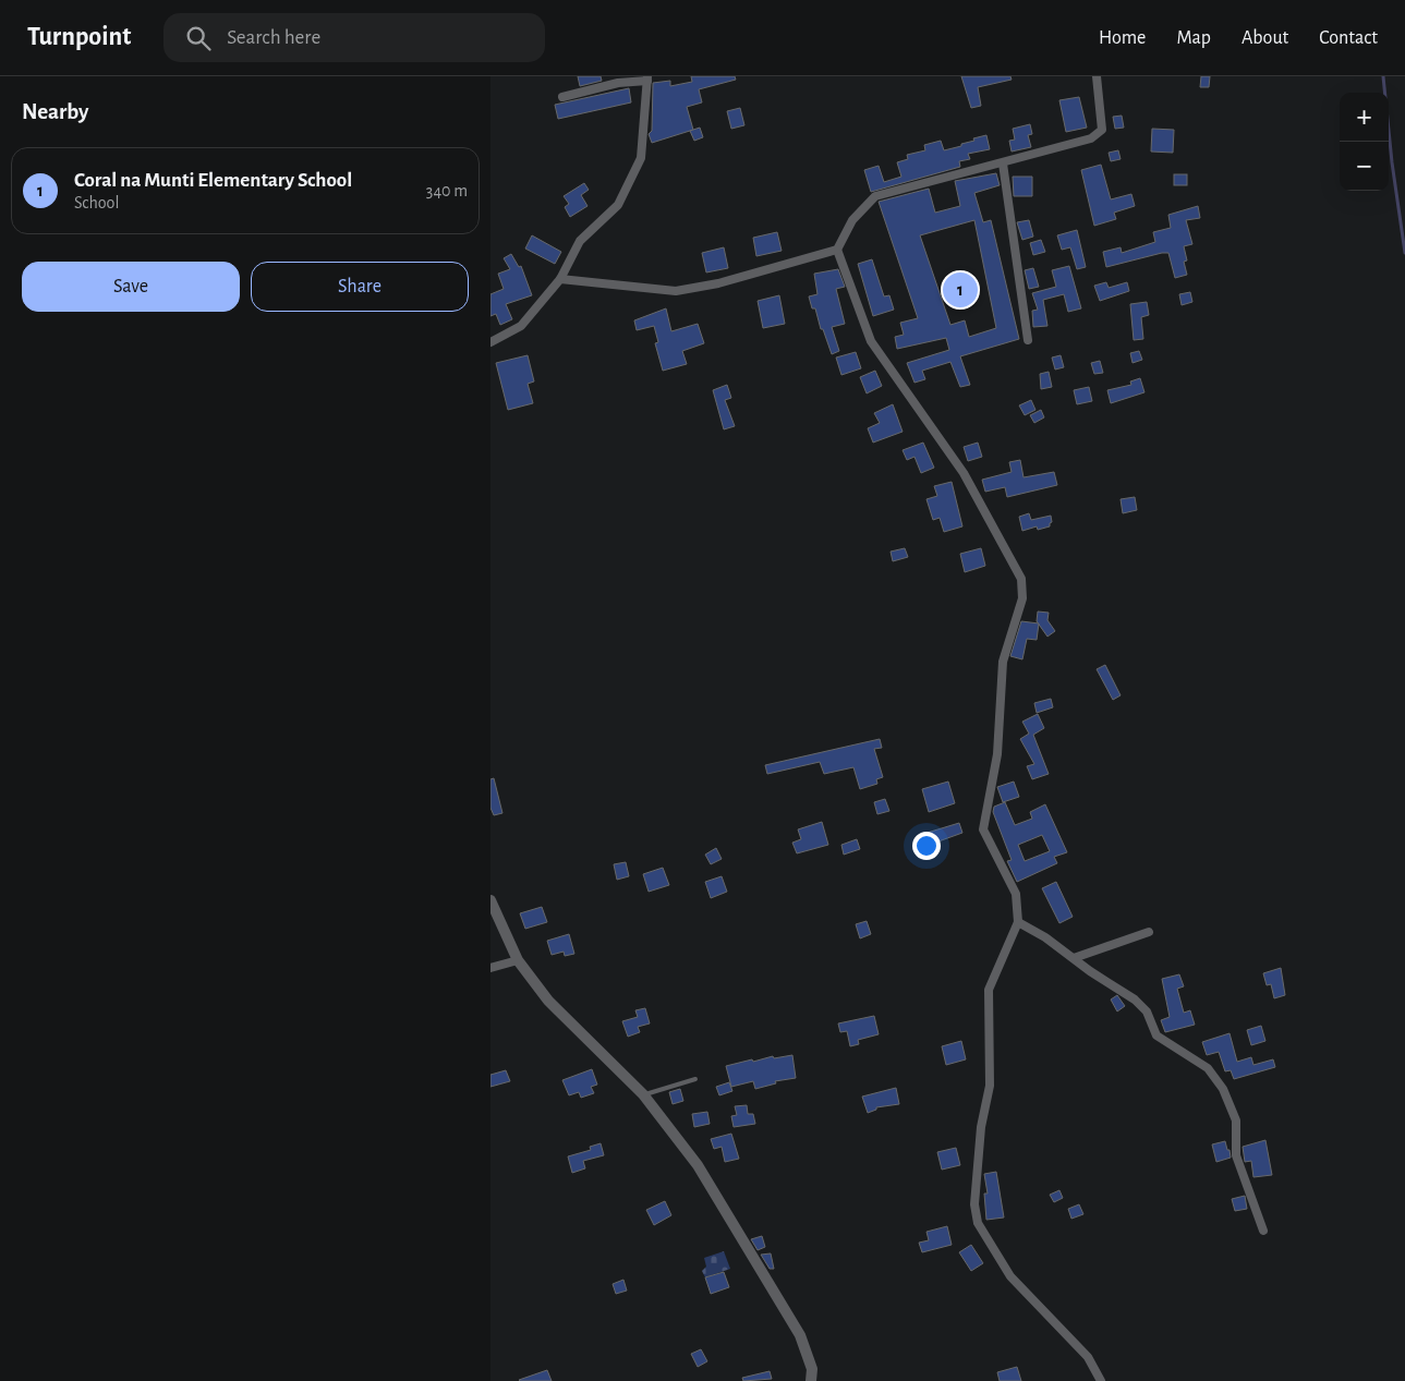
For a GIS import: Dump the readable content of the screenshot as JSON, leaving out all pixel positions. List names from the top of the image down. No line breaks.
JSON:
{"page":{"header":"Turnpoint","search":"Search here","nav":["Home","Map","About","Contact"],"heading":"Nearby","map_buttons":["+","−"],"list":[{"mark":"1","name":"Coral na Munti Elementary School","note":"School","value":"340 m"}],"buttons":["Save","Share"],"pins":"1"}}
